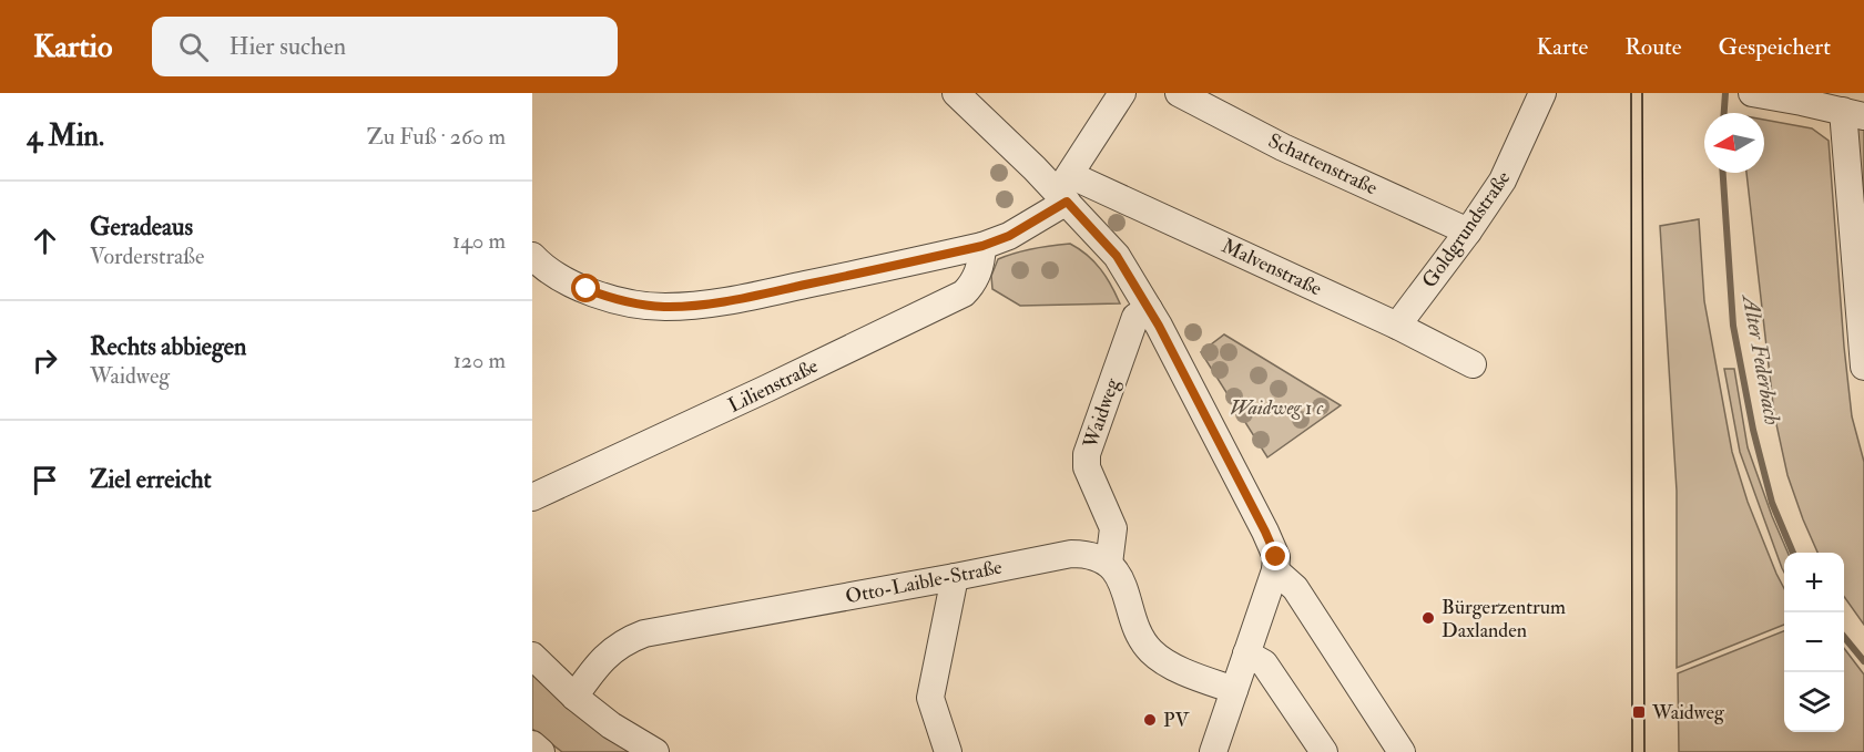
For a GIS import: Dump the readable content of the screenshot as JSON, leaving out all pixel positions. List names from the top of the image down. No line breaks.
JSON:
{"streets":{"street":["Schattenstraße","Goldgrundstraße","Malvenstraße","Lilienstraße","Waidweg","Otto-Laible-Straße"]},"crossings":[["Schattenstraße","Goldgrundstraße"],["Goldgrundstraße","Malvenstraße"],["Waidweg","Otto-Laible-Straße"]],"water":["Alter Federbach"],"parks":["Waidweg 1 c"],"places":{"other":["Bürgerzentrum Daxlanden","PV"],"transit":["Waidweg"]},"north":"left","page":{"header":"Kartio","search":"Hier suchen","nav":["Karte","Route","Gespeichert"],"heading":["4 Min.","Zu Fuß · 260 m"],"list":[["Geradeaus","Vorderstraße","140 m"],["Rechts abbiegen","Waidweg","120 m"],"Ziel erreicht"],"map_buttons":["+","−"]}}
